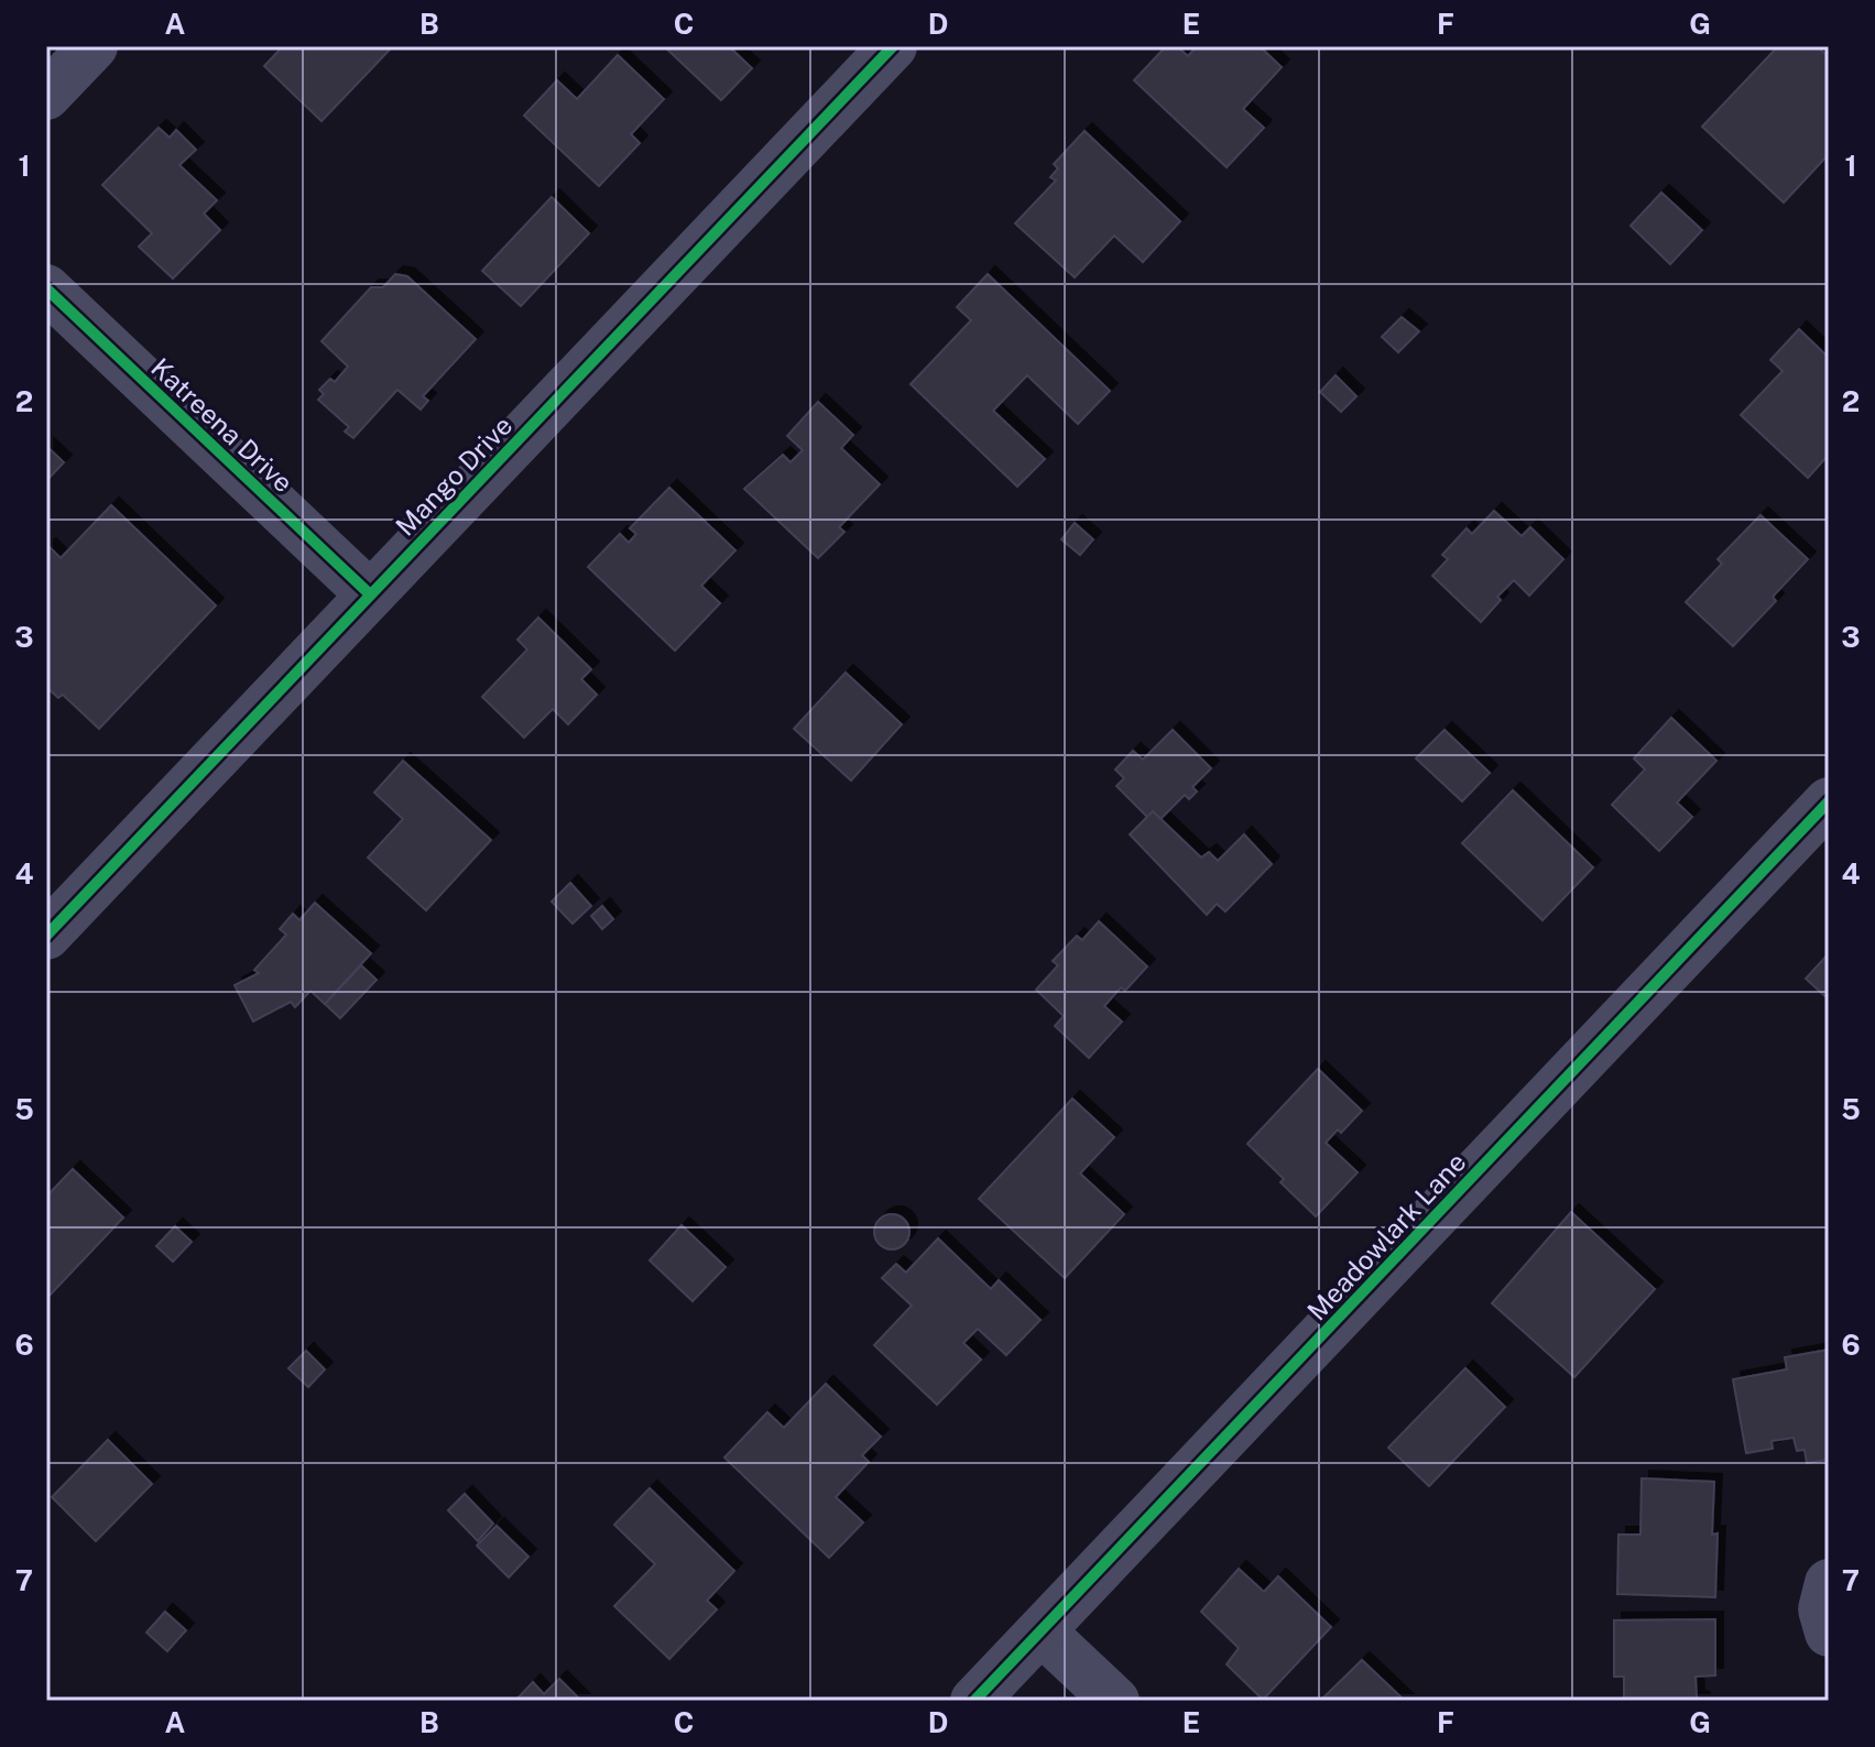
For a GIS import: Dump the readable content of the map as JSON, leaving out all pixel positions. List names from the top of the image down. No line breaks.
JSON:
{"streets":{"street":["Katreena Drive","Mango Drive","Meadowlark Lane"]},"crossings":[["Katreena Drive","Mango Drive"]],"grid":{"columns":["A","B","C","D","E","F","G"],"rows":["1","2","3","4","5","6","7"]}}
